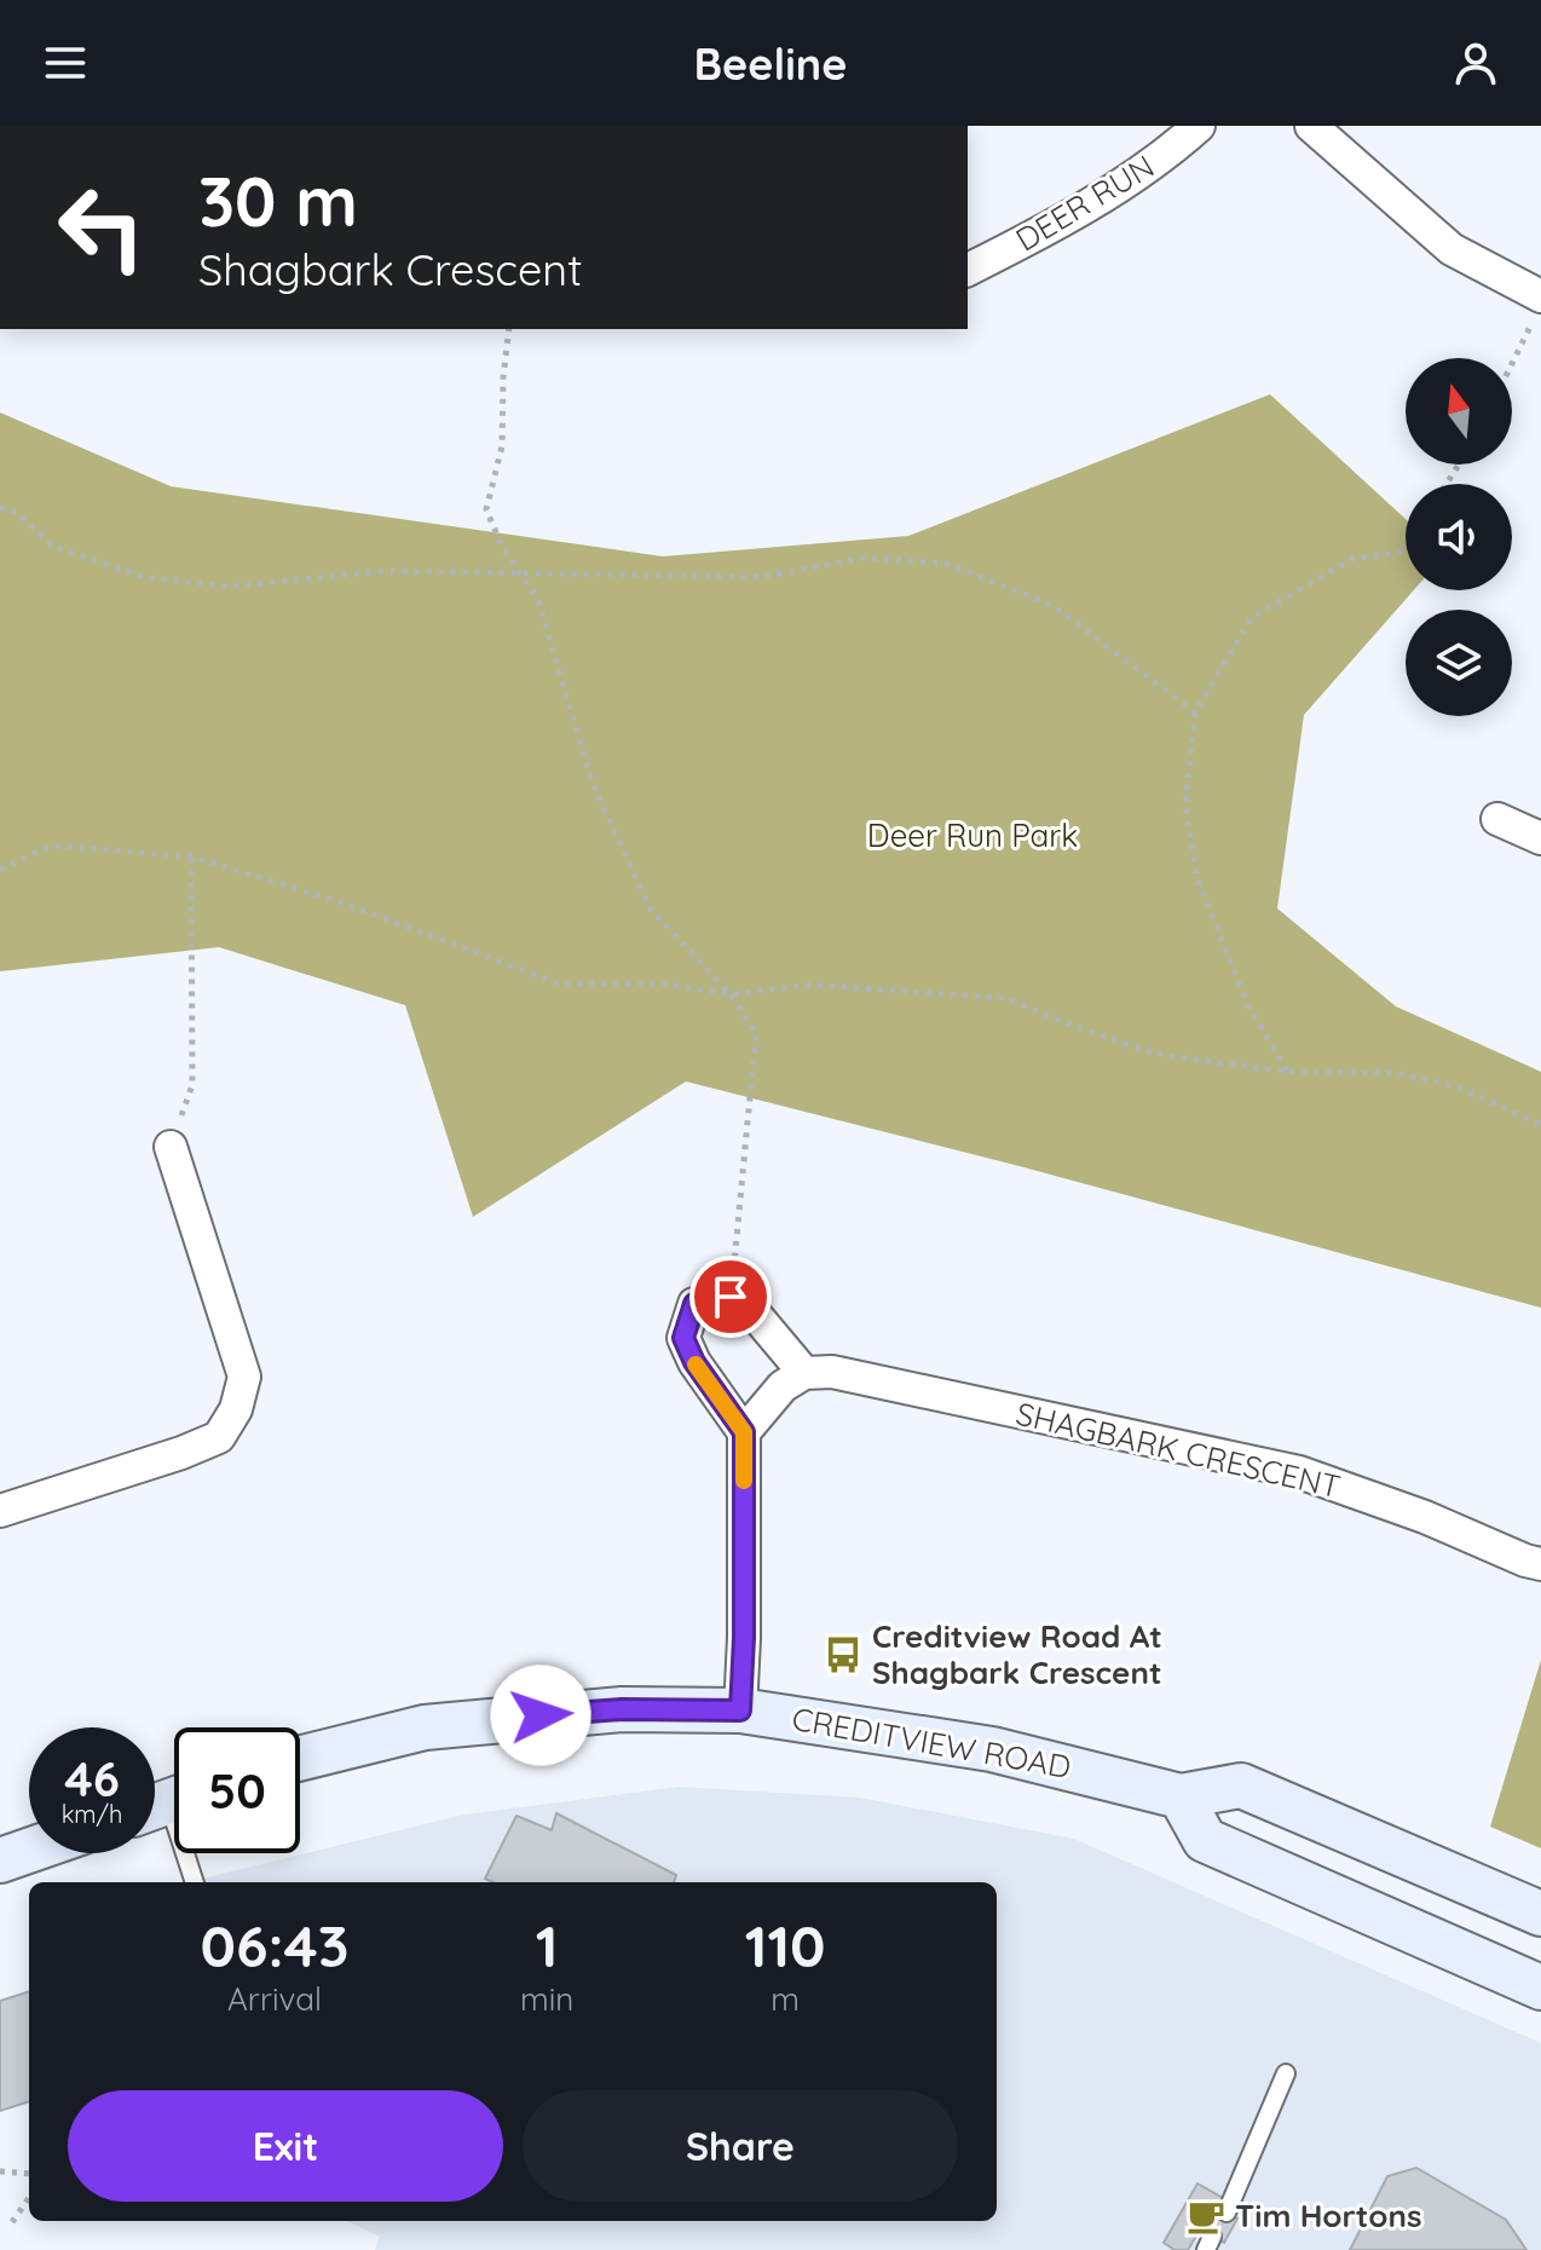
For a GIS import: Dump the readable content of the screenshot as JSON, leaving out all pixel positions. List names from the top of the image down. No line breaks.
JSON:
{"streets":{"main road":["CREDITVIEW ROAD"],"street":["DEER RUN","SHAGBARK CRESCENT"]},"parks":["Deer Run Park"],"places":{"bus stop":["Creditview Road At Shagbark Crescent"],"cafe":["Tim Hortons"]},"north":"top","page":{"header":"Beeline","turn":["30 m","Shagbark Crescent"],"speed":"46 km/h","limit":"50","eta":["06:43","Arrival","1","min","110","m"],"buttons":["Exit","Share"]}}
